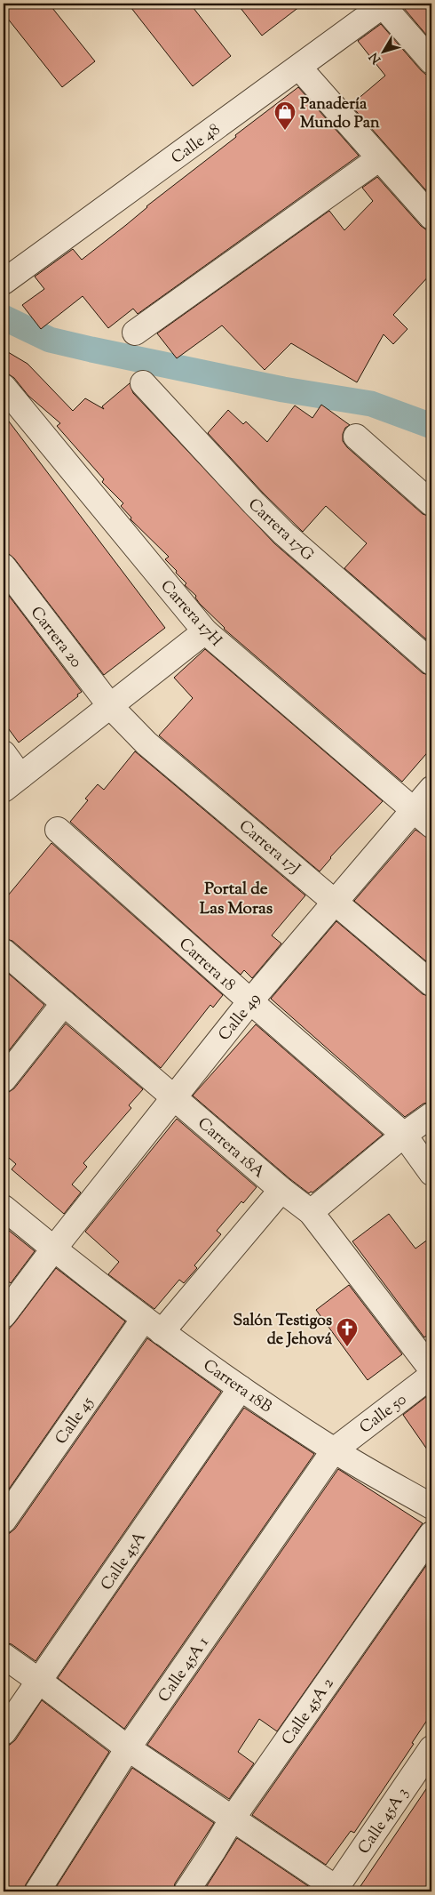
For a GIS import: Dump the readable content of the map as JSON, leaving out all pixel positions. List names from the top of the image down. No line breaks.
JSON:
{"streets":{"street":["Calle 48","Carrera 17G","Carrera 17H","Carrera 20","Carrera 17J","Carrera 18","Calle 49","Carrera 18A","Carrera 18B","Calle 50","Calle 45","Calle 45A","Calle 45A 1","Calle 45A 2","Calle 45A 3"]},"crossings":[["Carrera 17H","Calle 49"],["Carrera 20","Carrera 17J"],["Carrera 17J","Calle 49"],["Carrera 18","Calle 49"],["Calle 49","Carrera 18A"],["Calle 49","Carrera 18B"],["Carrera 18A","Calle 45"],["Carrera 18B","Calle 50"],["Carrera 18B","Calle 45"],["Carrera 18B","Calle 45A"],["Carrera 18B","Calle 45A 1"],["Calle 50","Calle 45A 1"]],"districts":["Portal de Las Moras"],"places":{"shop":["Panadería Mundo Pan"],"church":["Salón Testigos de Jehová"]},"north":"bottom left"}
